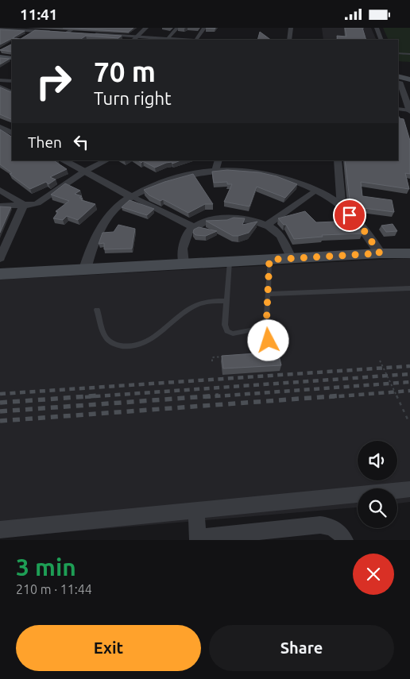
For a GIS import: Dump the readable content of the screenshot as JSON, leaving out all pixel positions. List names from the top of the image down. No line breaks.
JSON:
{"page":{"status":"11:41","turn":["70 m","Turn right"],"then":"Then","heading":["3 min","210 m · 11:44"],"buttons":["Exit","Share"]}}
